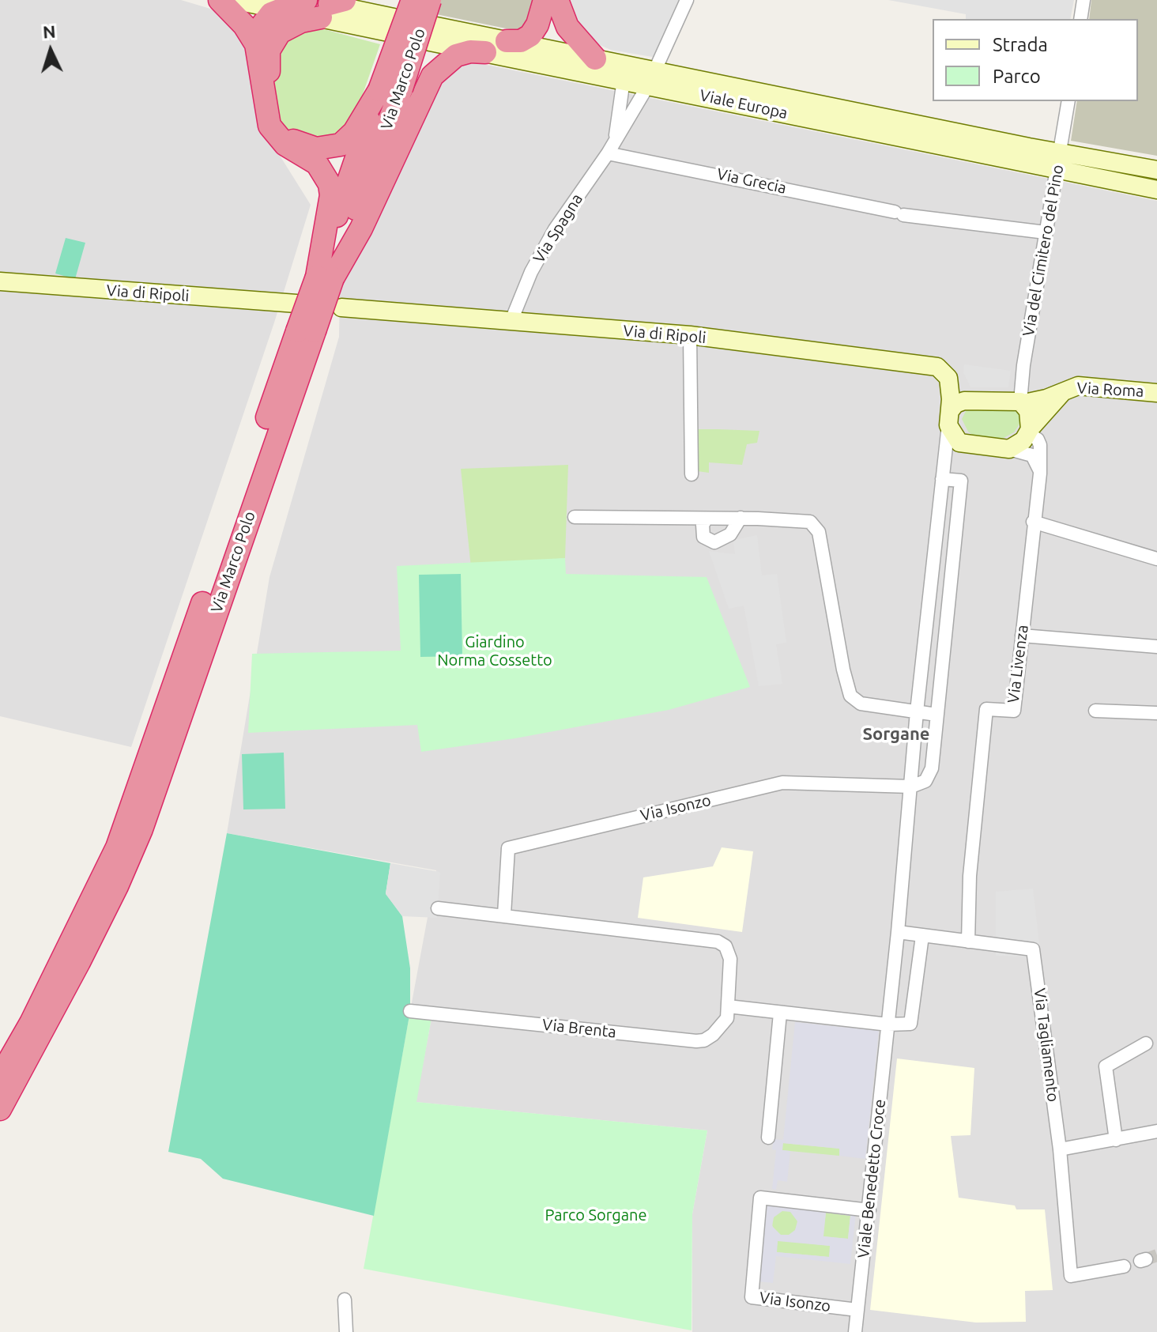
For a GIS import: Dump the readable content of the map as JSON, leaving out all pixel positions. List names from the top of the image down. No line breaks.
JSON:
{"streets":{"highway":["Via Marco Polo"],"street":["Viale Europa","Via Grecia","Via Spagna","Via del Cimitero del Pino","Via di Ripoli","Via Roma","Via Livenza","Via Isonzo","Via Brenta","Via Tagliamento","Viale Benedetto Croce"]},"crossings":[["Viale Europa","Via Spagna"],["Viale Europa","Via del Cimitero del Pino"],["Via Grecia","Via Spagna"],["Via Grecia","Via del Cimitero del Pino"],["Via Spagna","Via di Ripoli"],["Via del Cimitero del Pino","Via Roma"],["Via di Ripoli","Via Roma"],["Via di Ripoli","Viale Benedetto Croce"],["Via Roma","Via Livenza"],["Via Roma","Viale Benedetto Croce"],["Via Livenza","Via Tagliamento"],["Via Isonzo","Viale Benedetto Croce"],["Via Tagliamento","Viale Benedetto Croce"]],"districts":["Sorgane"],"parks":["Giardino Norma Cossetto","Parco Sorgane"],"legend":["Strada","Parco"],"north":"top"}
